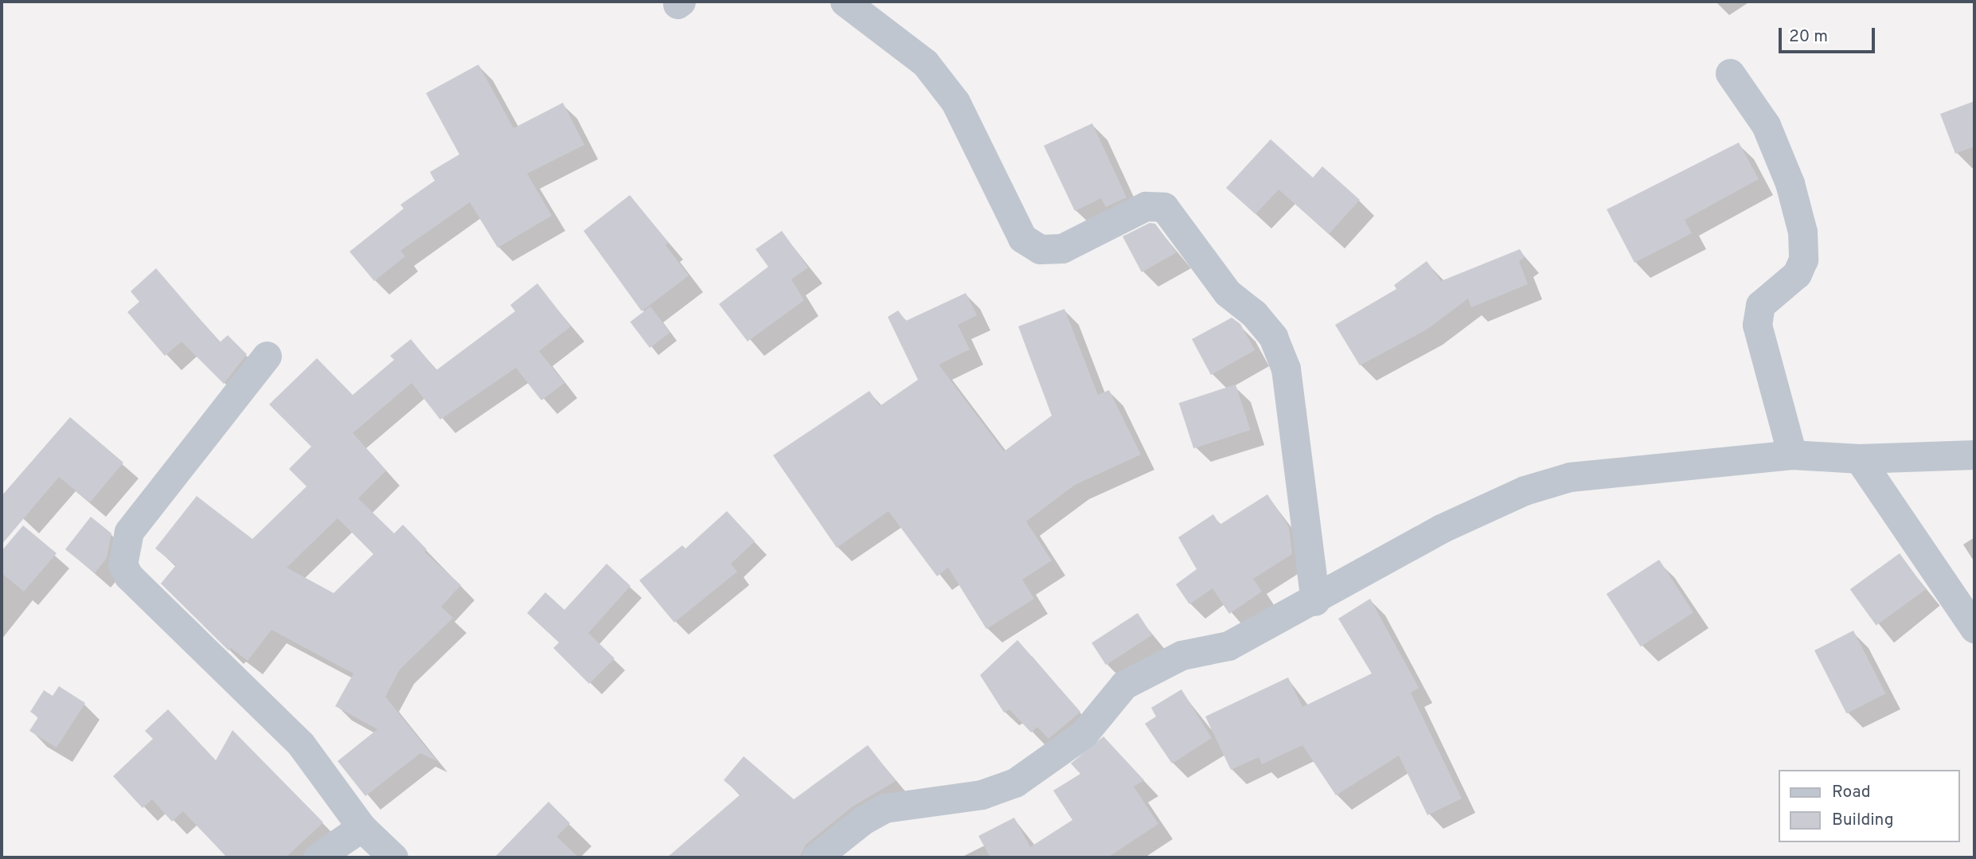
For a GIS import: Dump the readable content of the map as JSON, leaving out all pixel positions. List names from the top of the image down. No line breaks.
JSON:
{"legend":["Road","Building"],"scale_bar":"20 m"}
